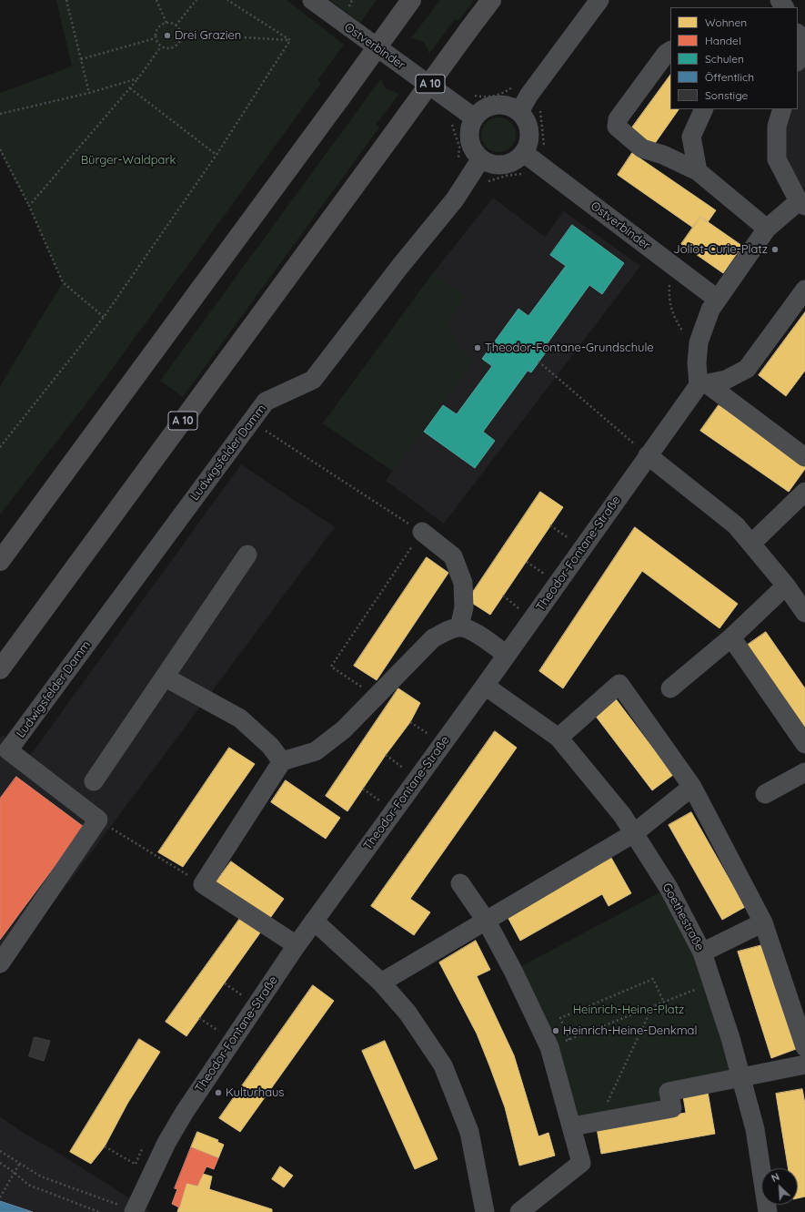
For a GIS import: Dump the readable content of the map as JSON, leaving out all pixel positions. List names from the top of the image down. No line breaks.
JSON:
{"streets":{"highway":["A 10"],"street":["Ostverbinder","Ludwigsfelder Damm","Theodor-Fontane-Straße","Goethestraße"]},"crossings":[["Ostverbinder","Ludwigsfelder Damm"],["Theodor-Fontane-Straße","Goethestraße"]],"parks":["Bürger-Waldpark","Heinrich-Heine-Platz"],"places":["Drei Grazien","Joliot-Curie-Platz","Theodor-Fontane-Grundschule","Heinrich-Heine-Denkmal","Kulturhaus"],"legend":["Wohnen","Handel","Schulen","Öffentlich","Sonstige"],"north":"top left"}
